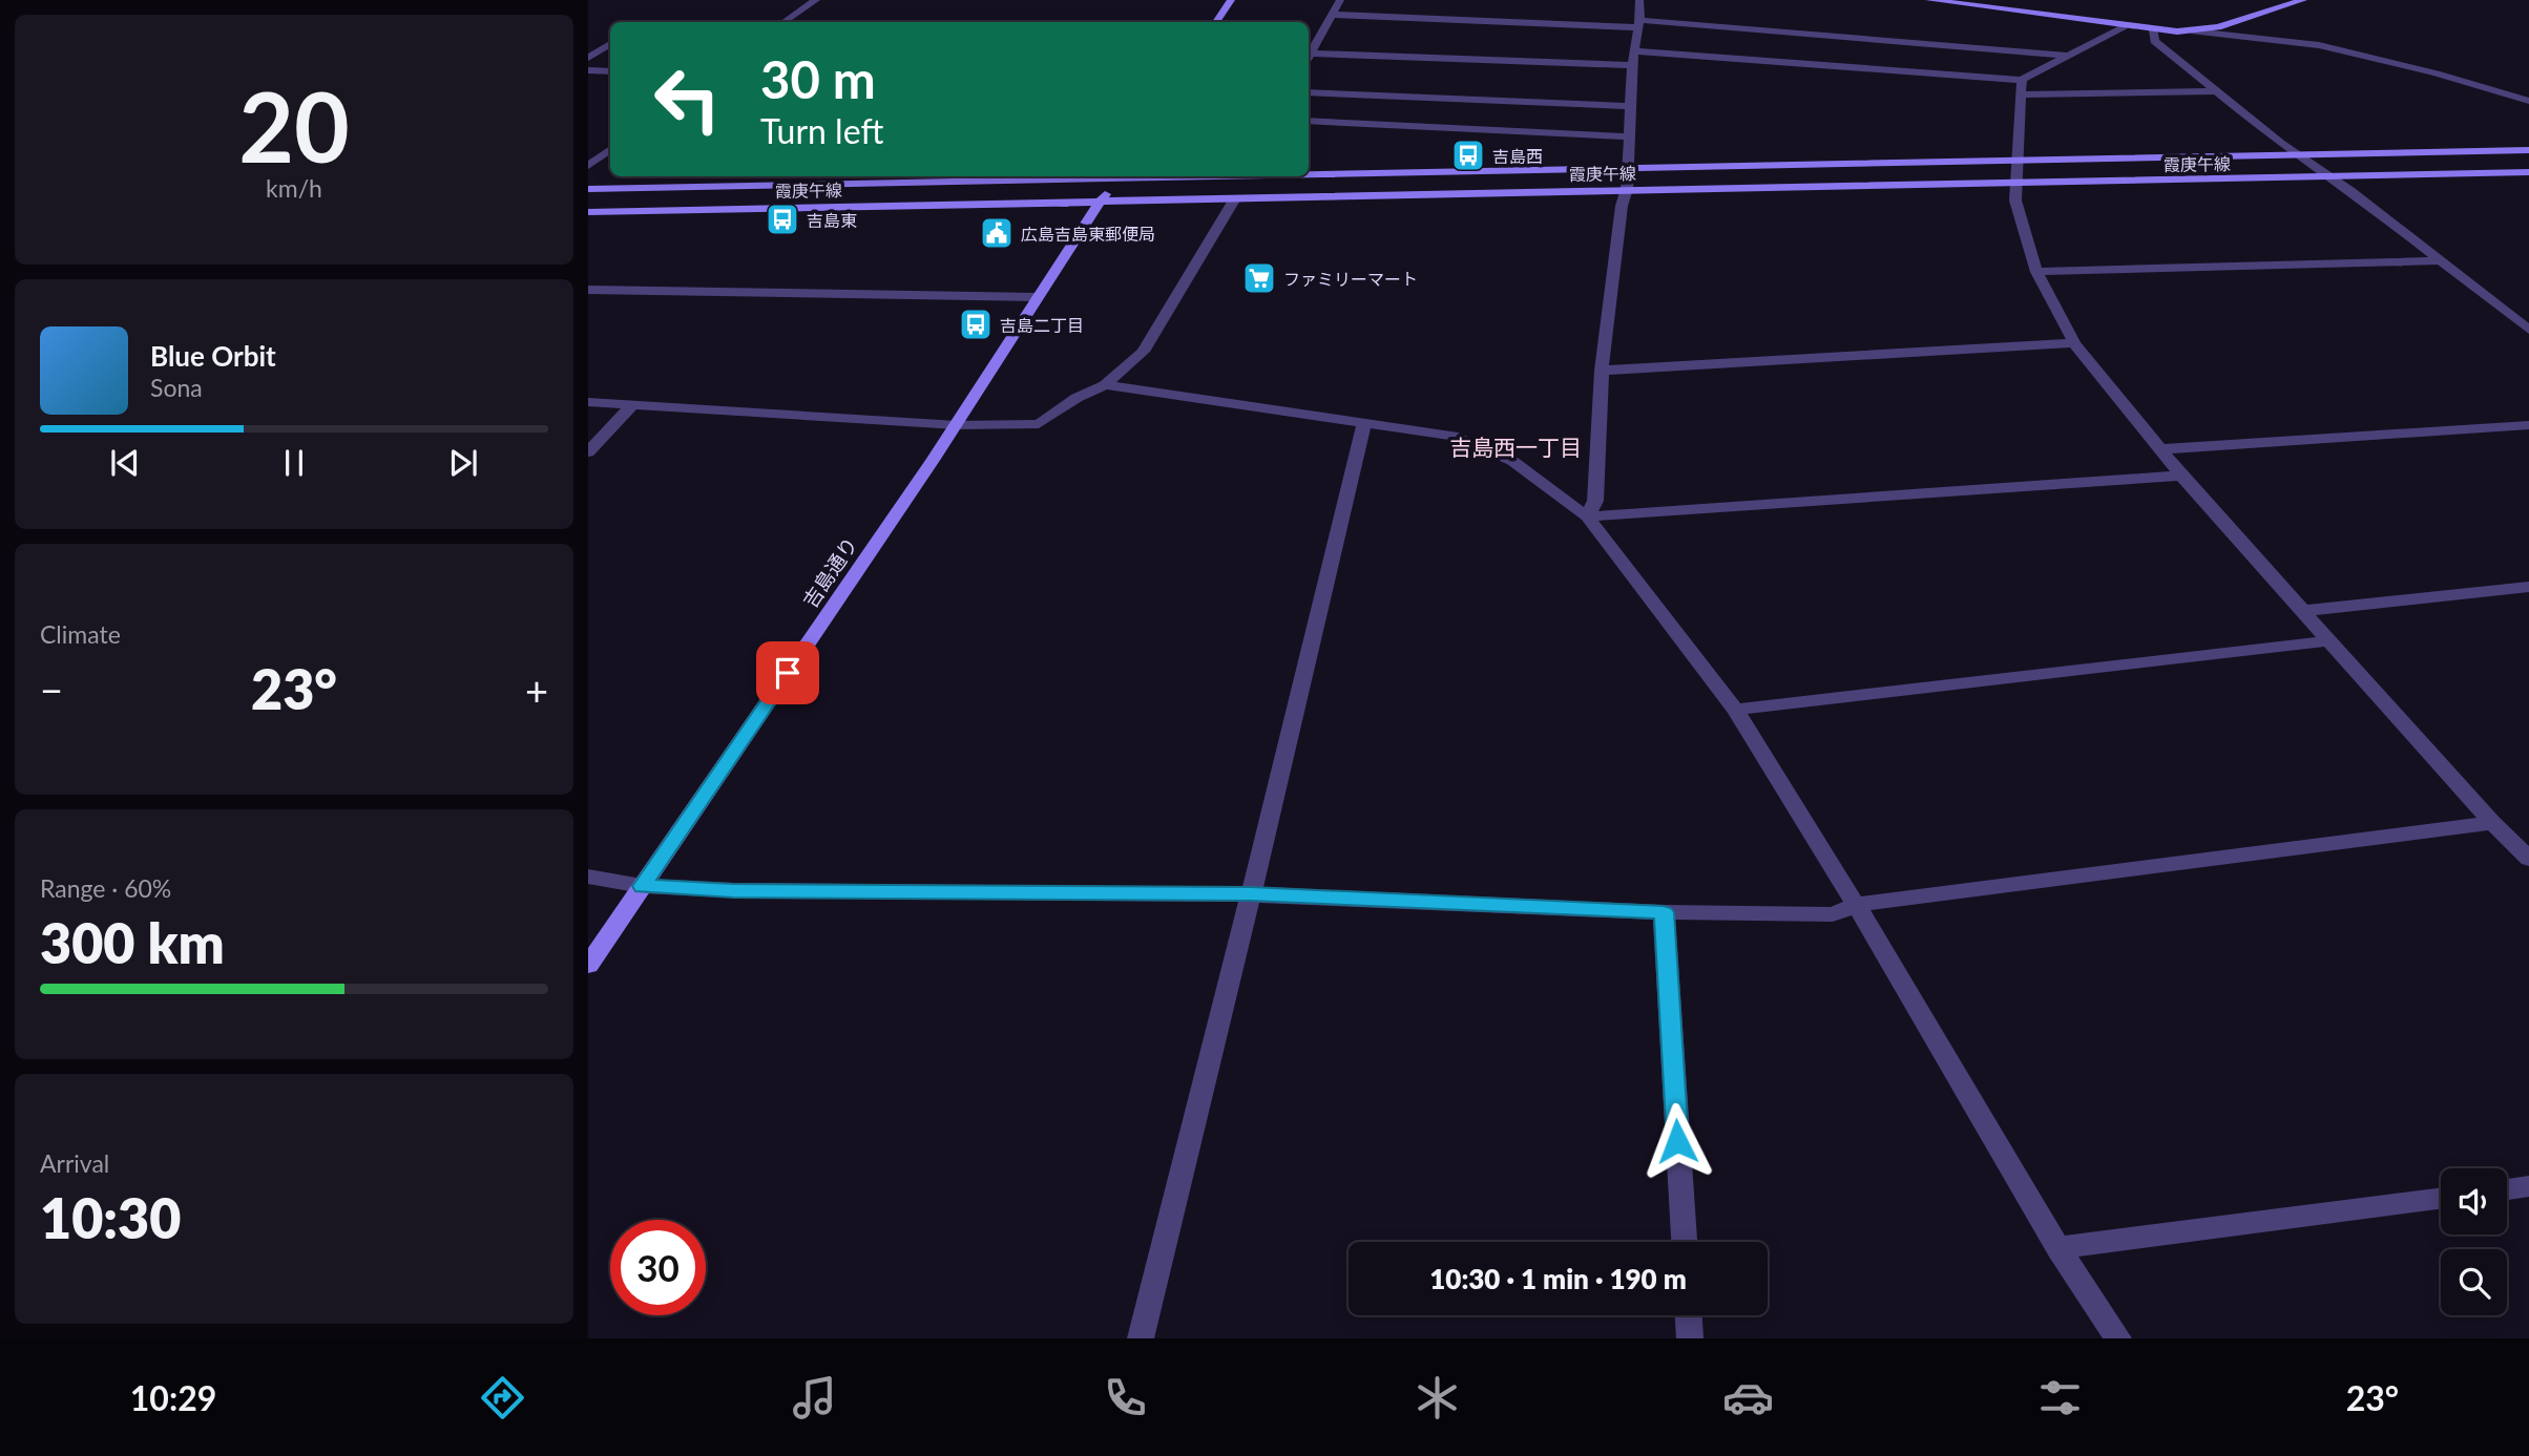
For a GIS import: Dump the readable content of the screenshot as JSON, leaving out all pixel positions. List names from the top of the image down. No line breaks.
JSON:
{"streets":{"street":["霞庚午線","吉島通り"]},"crossings":[["霞庚午線","吉島通り"]],"districts":["吉島西一丁目"],"places":{"bus stop":["吉島西","吉島東","吉島二丁目"],"public building":["広島吉島東郵便局"],"supermarket":["ファミリーマート"]},"page":{"tile":[["20","km/h"],"Climate",["Range · 60%","300 km"],["Arrival","10:30"]],"turn":["30 m","Turn left"],"song":["Blue Orbit","Sona"],"heat":["−","23°","+"],"limit":"30","trip":"10:30 · 1 min · 190 m","tabs":["10:29","23°"]}}
